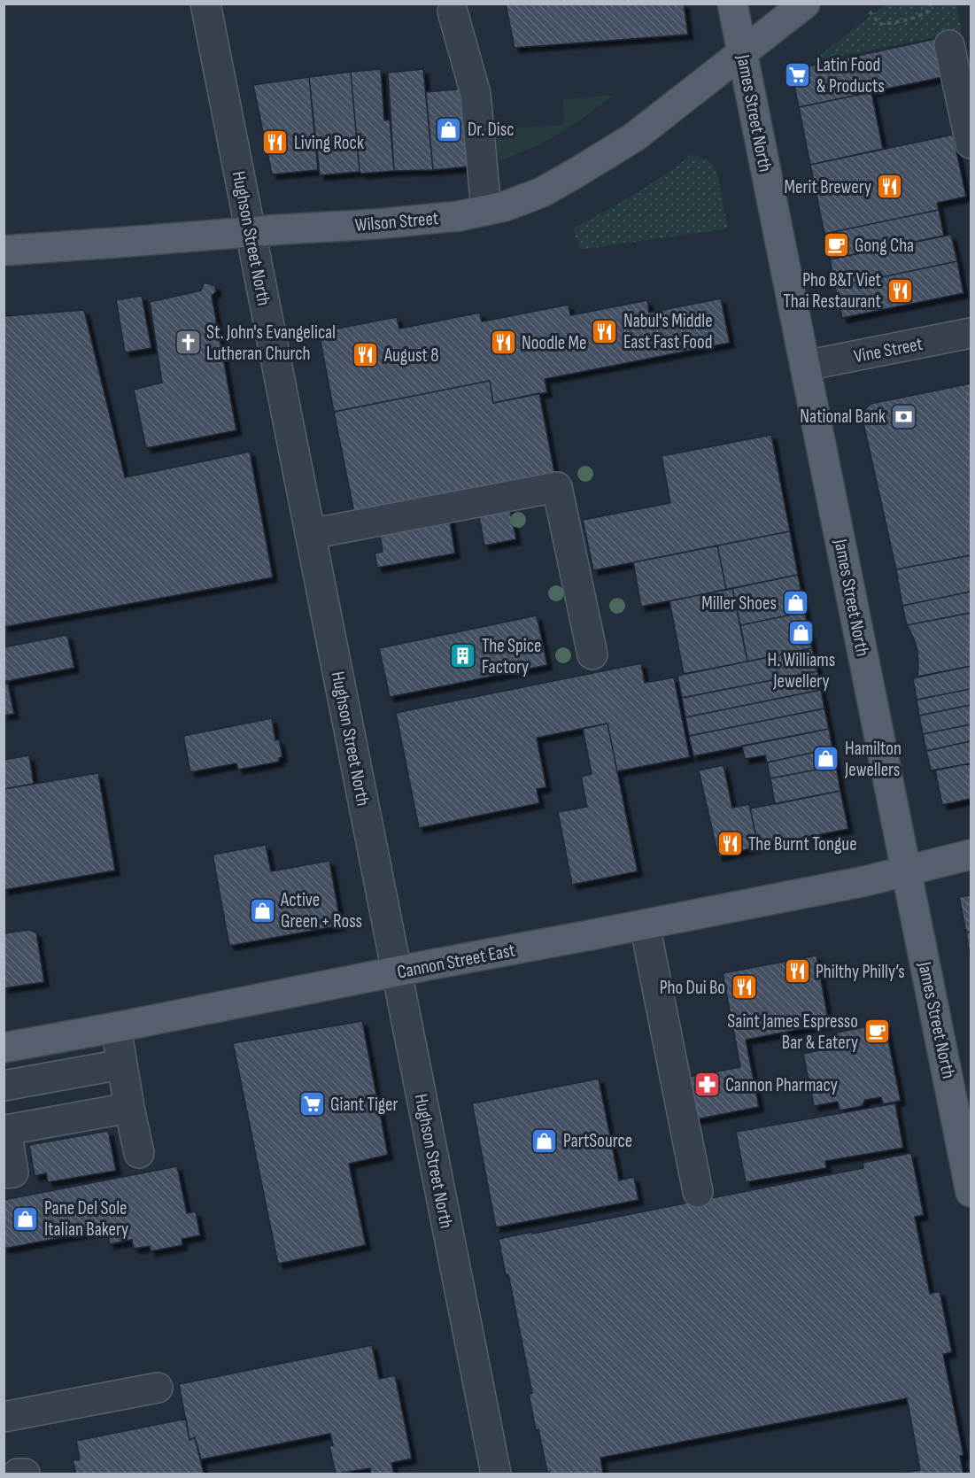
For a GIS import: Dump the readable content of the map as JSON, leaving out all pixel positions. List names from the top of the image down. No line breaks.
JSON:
{"streets":{"main road":["James Street North","Wilson Street","Cannon Street East"],"street":["Hughson Street North","Vine Street"]},"crossings":[["James Street North","Wilson Street"],["James Street North","Vine Street"],["James Street North","Cannon Street East"],["Wilson Street","Hughson Street North"],["Hughson Street North","Cannon Street East"]],"places":{"supermarket":["Latin Food & Products","Giant Tiger"],"shop":["Dr. Disc","Miller Shoes","H. Williams Jewellery","Hamilton Jewellers","Active Green + Ross","PartSource","Pane Del Sole Italian Bakery"],"restaurant":["Living Rock","Merit Brewery","Pho B&T Viet Thai Restaurant","Nabul's Middle East Fast Food","Noodle Me","August 8","The Burnt Tongue","Philthy Philly’s","Pho Dui Bo"],"cafe":["Gong Cha","Saint James Espresso Bar & Eatery"],"church":["St. John's Evangelical Lutheran Church"],"bank":["National Bank"],"building":["The Spice Factory"],"pharmacy":["Cannon Pharmacy"]}}
